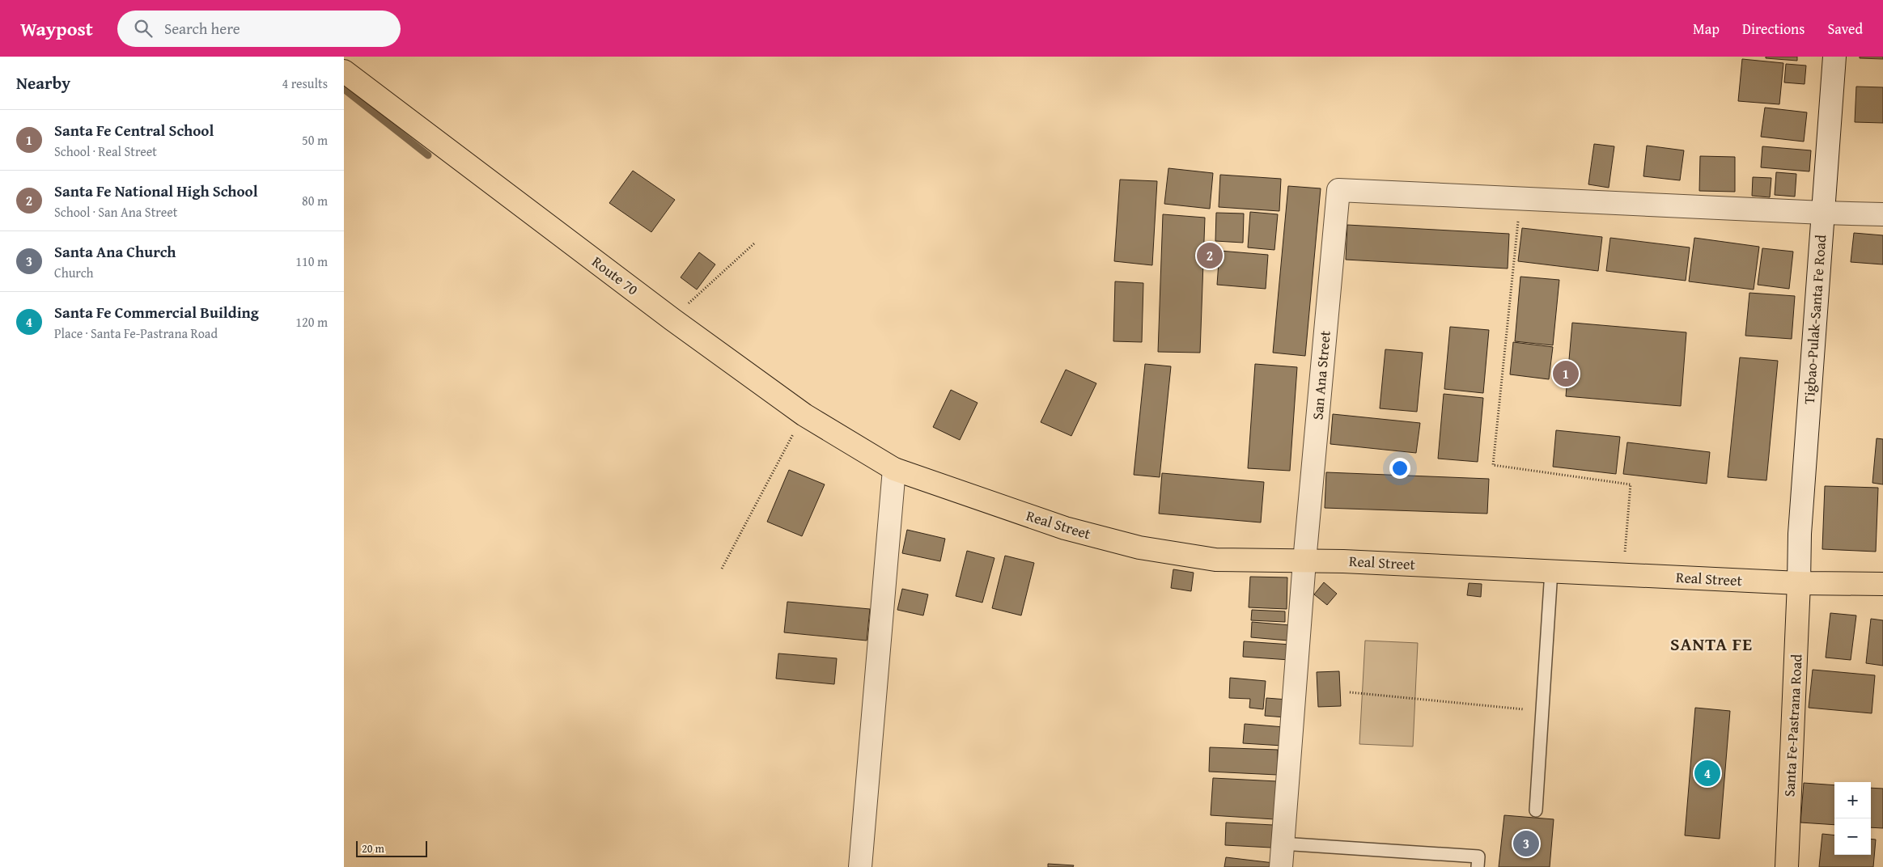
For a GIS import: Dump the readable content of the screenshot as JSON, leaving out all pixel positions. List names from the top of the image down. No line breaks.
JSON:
{"streets":{"main road":["Route 70","Real Street","Santa Fe-Pastrana Road"],"street":["Tigbao-Pulak-Santa Fe Road","San Ana Street"]},"crossings":[["Route 70","Real Street"],["Tigbao-Pulak-Santa Fe Road","Real Street"],["Tigbao-Pulak-Santa Fe Road","Santa Fe-Pastrana Road"],["San Ana Street","Real Street"],["Real Street","Santa Fe-Pastrana Road"]],"districts":["SANTA FE"],"scale_bar":"20 m","page":{"header":"Waypost","search":"Search here","nav":["Map","Directions","Saved"],"heading":["Nearby","4 results"],"list":[{"mark":"1","name":"Santa Fe Central School","note":"School · Real Street","value":"50 m"},{"mark":"2","name":"Santa Fe National High School","note":"School · San Ana Street","value":"80 m"},{"mark":"3","name":"Santa Ana Church","note":"Church","value":"110 m"},{"mark":"4","name":"Santa Fe Commercial Building","note":"Place · Santa Fe-Pastrana Road","value":"120 m"}],"pins":["2","1","4","3"],"map_buttons":["+","−"],"scale":"20 m"}}
